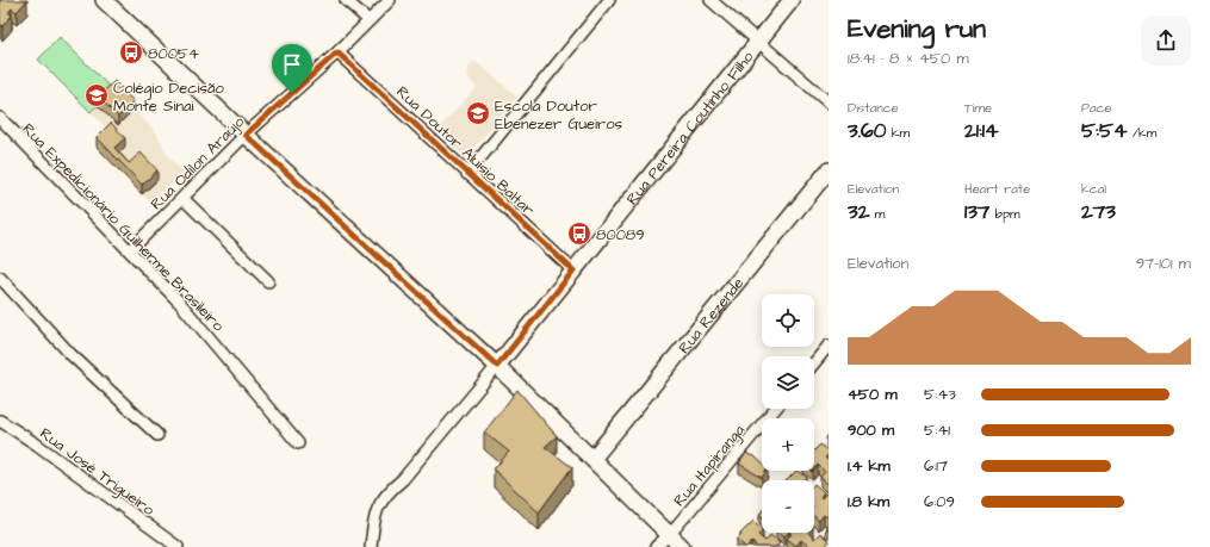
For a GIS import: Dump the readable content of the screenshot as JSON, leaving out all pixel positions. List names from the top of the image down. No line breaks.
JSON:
{"streets":{"street":["Rua Pereira Coutinho Filho","Rua Doutor Aluísio Baltar","Rua Odilon Araújo","Rua Expedicionário Guilherme Brasileiro","Rua Rezende","Rua Itapiranga","Rua José Trigueiro"]},"crossings":[["Rua Pereira Coutinho Filho","Rua Doutor Aluísio Baltar"],["Rua Doutor Aluísio Baltar","Rua Odilon Araújo"],["Rua Odilon Araújo","Rua Expedicionário Guilherme Brasileiro"]],"places":{"bus stop":["80054","80089"],"school or university":["Colégio Decisão Monte Sinai","Escola Doutor Ebenezer Gueiros"]},"page":{"heading":["Evening run","18:41 · 8 × 450 m"],"stats":[["Distance","3.60 km"],["Time","21:14"],["Pace","5:54 /km"],["Elevation","32 m"],["Heart rate","137 bpm"],["kcal","273"]],"chart":["Elevation","97–101 m"],"map_buttons":["+","−"],"list":[{"name":"450 m","note":"5:43"},{"name":"900 m","note":"5:41"},{"name":"1.4 km","note":"6:17"},{"name":"1.8 km","note":"6:09"}]}}
